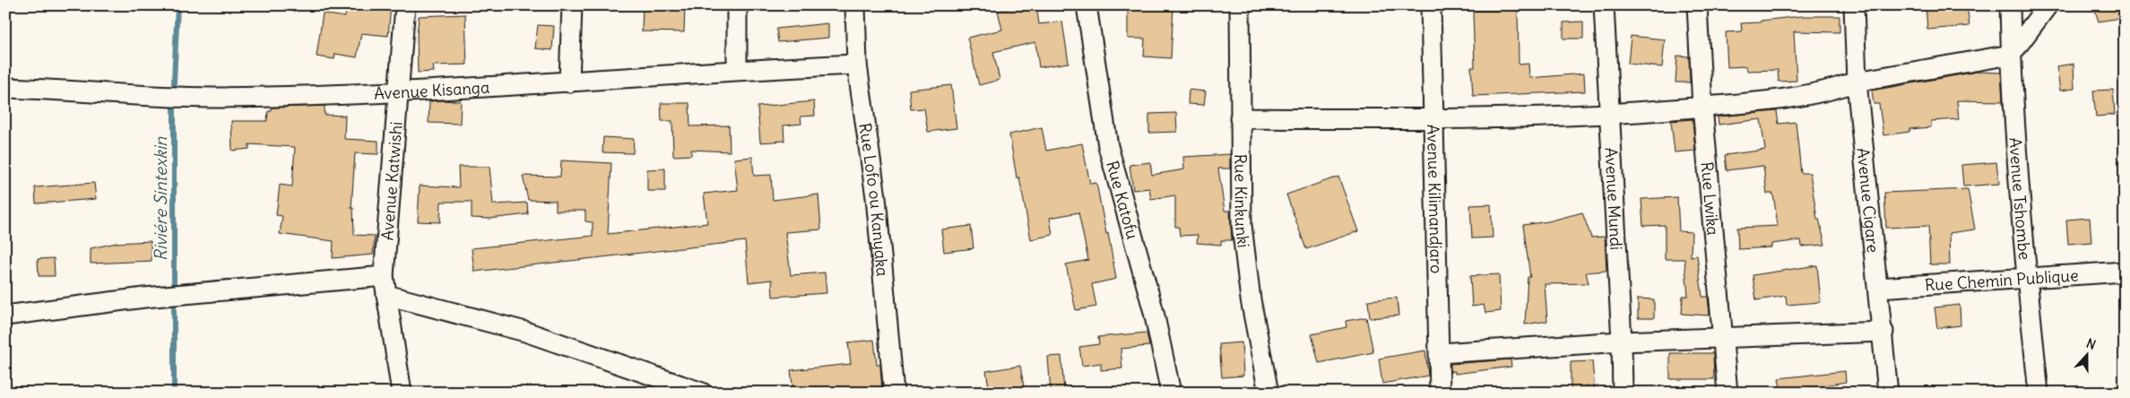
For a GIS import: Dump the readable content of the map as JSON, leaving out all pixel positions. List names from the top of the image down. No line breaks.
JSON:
{"streets":{"street":["Avenue Kisanga","Avenue Katwishi","Rue Lofo ou Kanyaka","Avenue Kilimandjaro","Avenue Mundi","Rue Lwika","Avenue Cigare","Avenue Tshombe","Rue Katofu","Rue Kinkunki","Rue Chemin Publique"]},"crossings":[["Avenue Kisanga","Avenue Katwishi"],["Avenue Kisanga","Rue Lofo ou Kanyaka"],["Avenue Cigare","Rue Chemin Publique"],["Avenue Tshombe","Rue Chemin Publique"]],"water":["Riviére Sintexkin"],"north":"top"}
